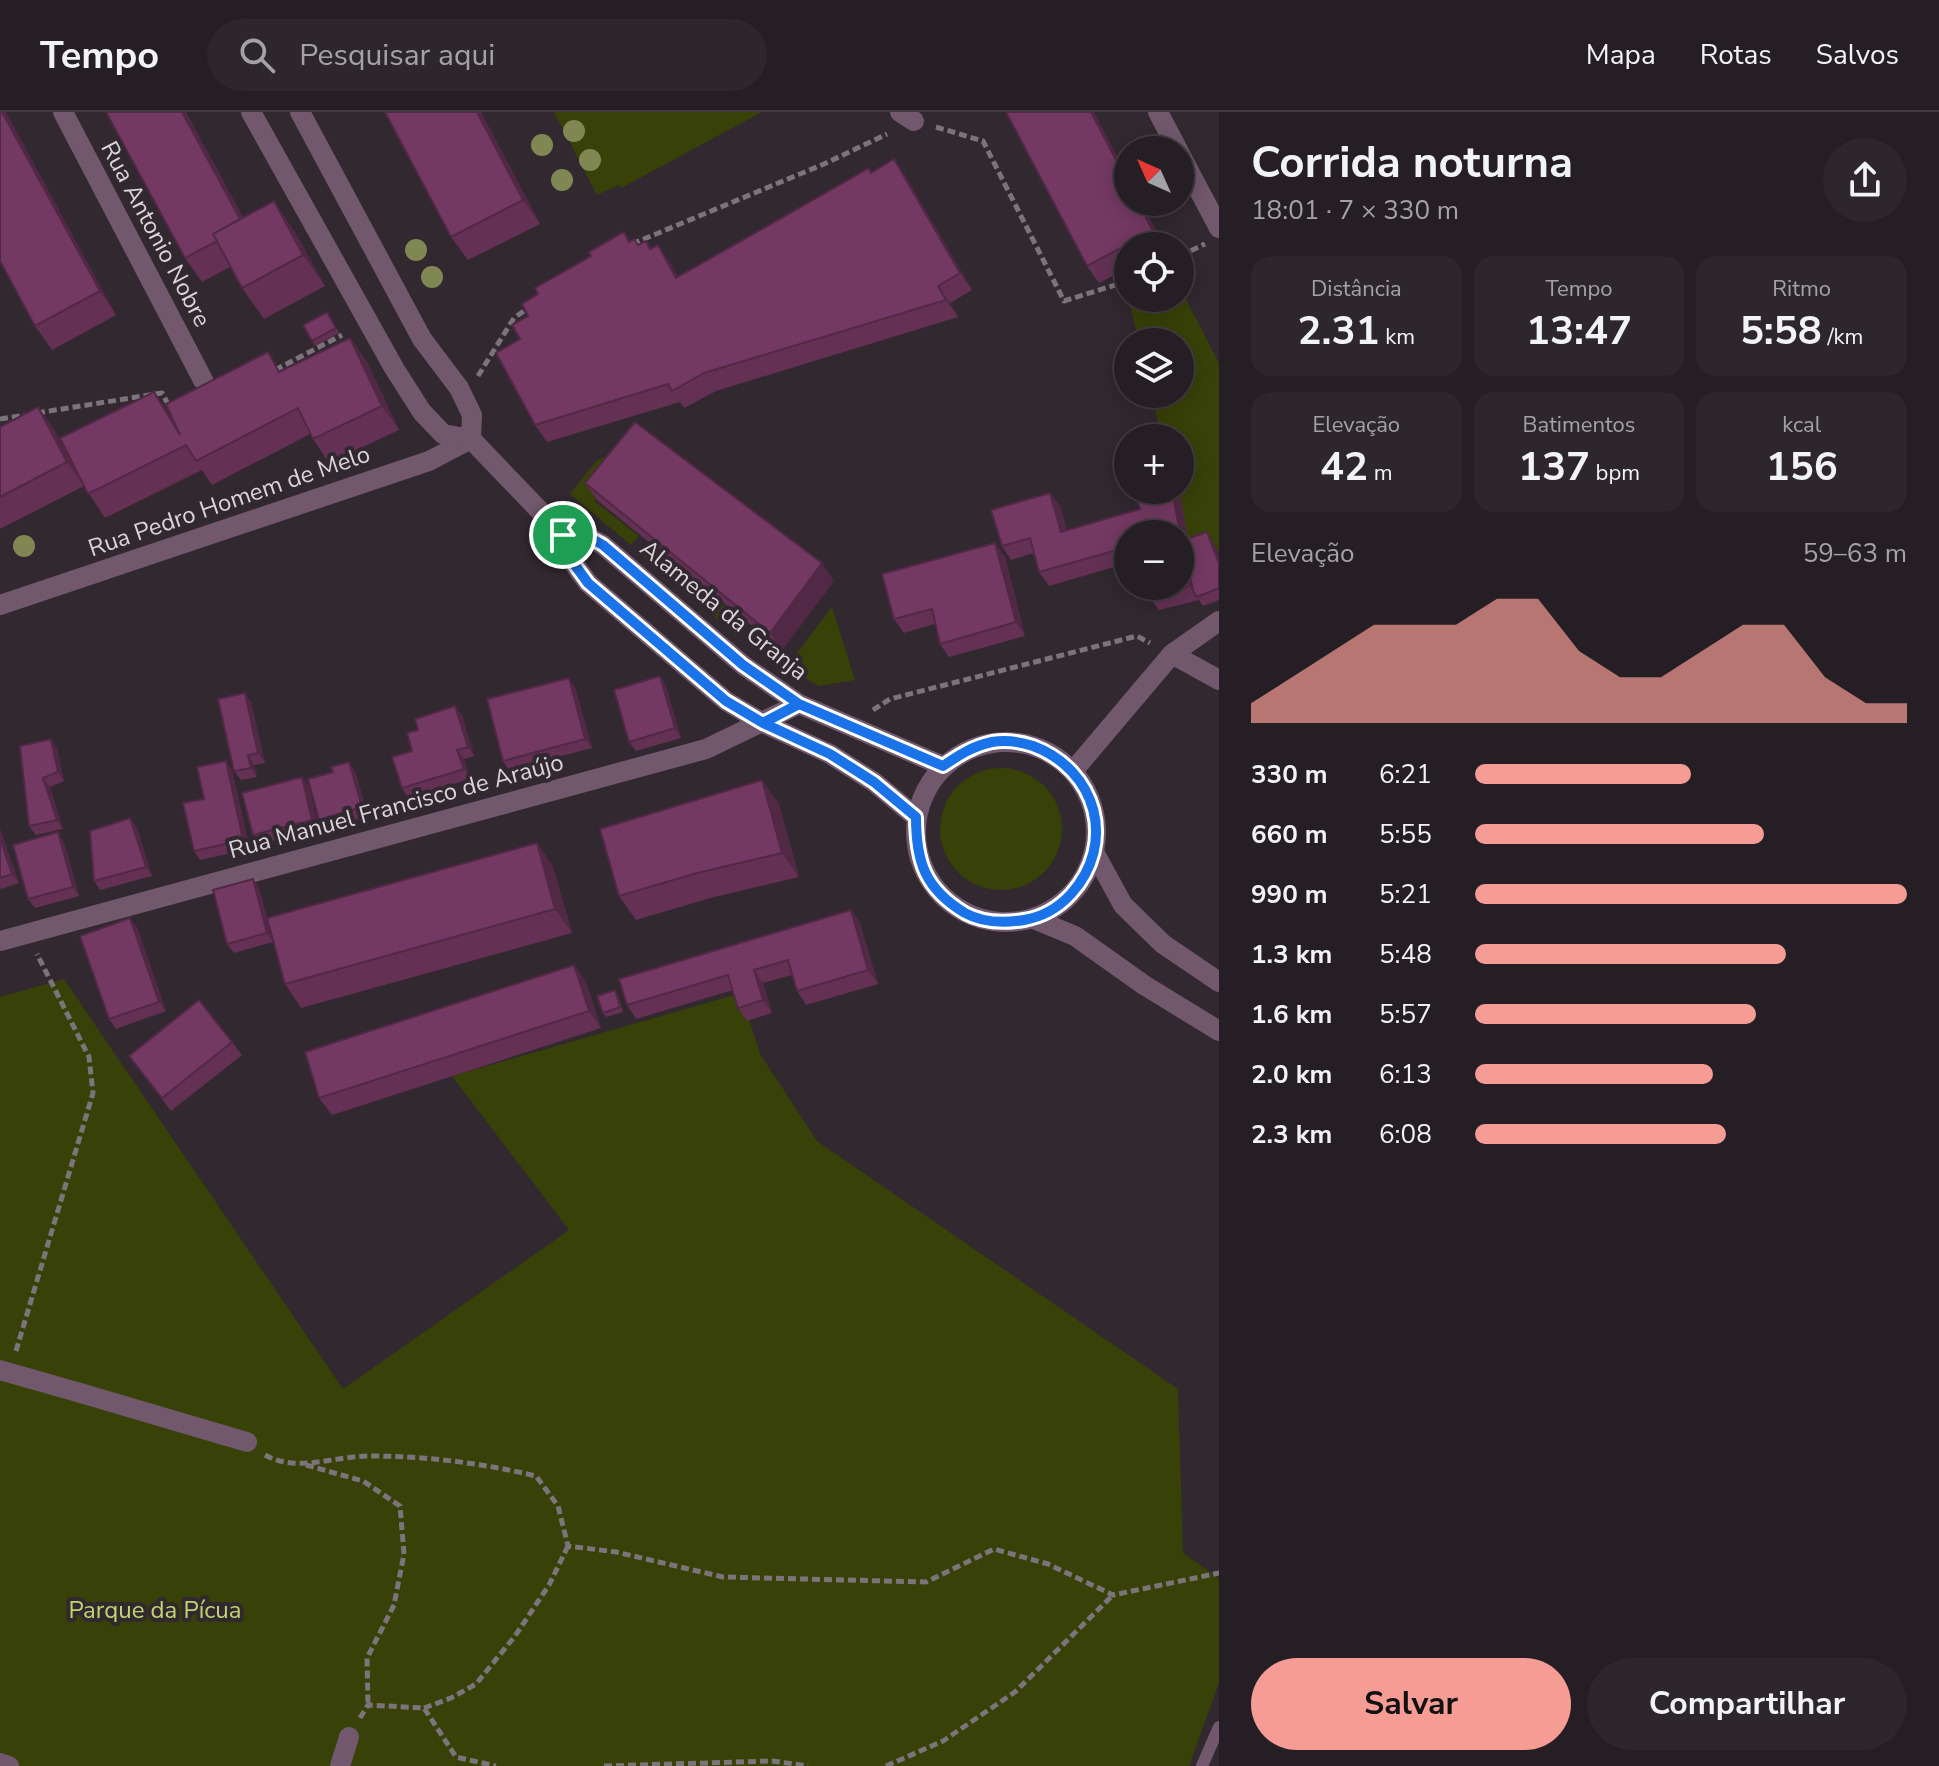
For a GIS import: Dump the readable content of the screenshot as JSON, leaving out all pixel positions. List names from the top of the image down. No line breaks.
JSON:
{"streets":{"street":["Rua Antonio Nobre","Rua Pedro Homem de Melo","Alameda da Granja","Rua Manuel Francisco de Araújo"]},"crossings":[["Alameda da Granja","Rua Manuel Francisco de Araújo"]],"parks":["Parque da Pícua"],"north":"top left","page":{"header":"Tempo","search":"Pesquisar aqui","nav":["Mapa","Rotas","Salvos"],"heading":["Corrida noturna","18:01 · 7 × 330 m"],"map_buttons":["+","−"],"stats":[["Distância","2.31 km"],["Tempo","13:47"],["Ritmo","5:58 /km"],["Elevação","42 m"],["Batimentos","137 bpm"],["kcal","156"]],"chart":["Elevação","59–63 m"],"list":[{"name":"330 m","note":"6:21"},{"name":"660 m","note":"5:55"},{"name":"990 m","note":"5:21"},{"name":"1.3 km","note":"5:48"},{"name":"1.6 km","note":"5:57"},{"name":"2.0 km","note":"6:13"},{"name":"2.3 km","note":"6:08"}],"buttons":["Salvar","Compartilhar"]}}
